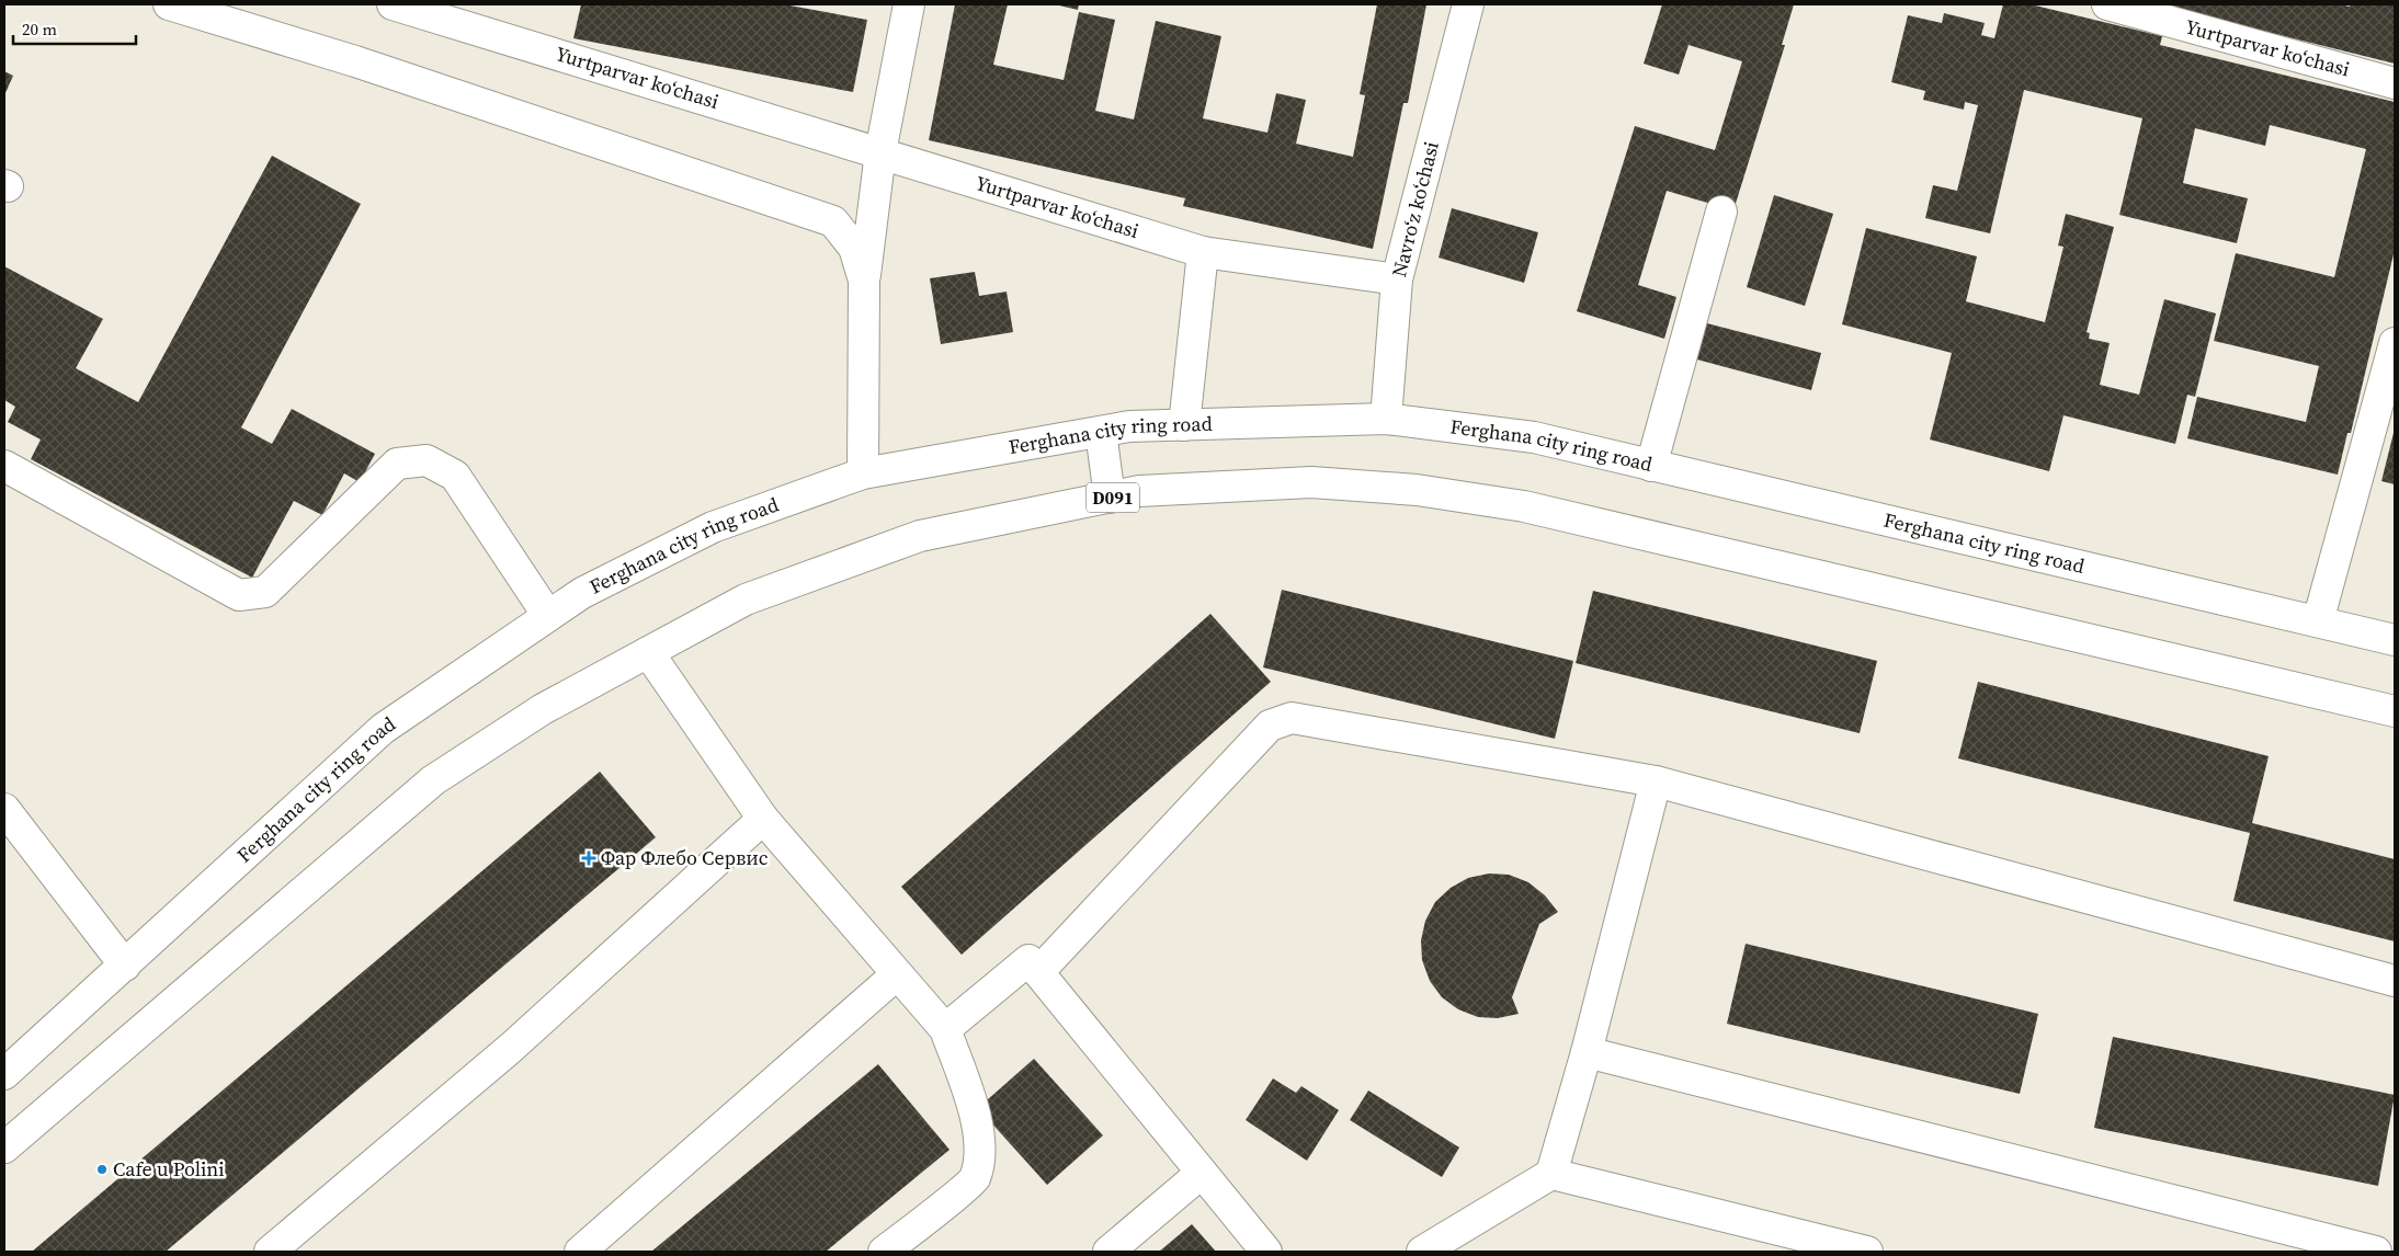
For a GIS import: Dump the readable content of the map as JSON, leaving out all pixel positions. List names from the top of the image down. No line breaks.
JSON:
{"streets":{"main road":["Yurtparvar koʻchasi","Navroʻz koʻchasi","Ferghana city ring road","D091"]},"crossings":[["Yurtparvar koʻchasi","Navroʻz koʻchasi"],["Navroʻz koʻchasi","Ferghana city ring road"]],"places":{"health":["Фар Флебо Сервис"],"other":["Cafe u Polini"]},"scale_bar":"20 m"}
